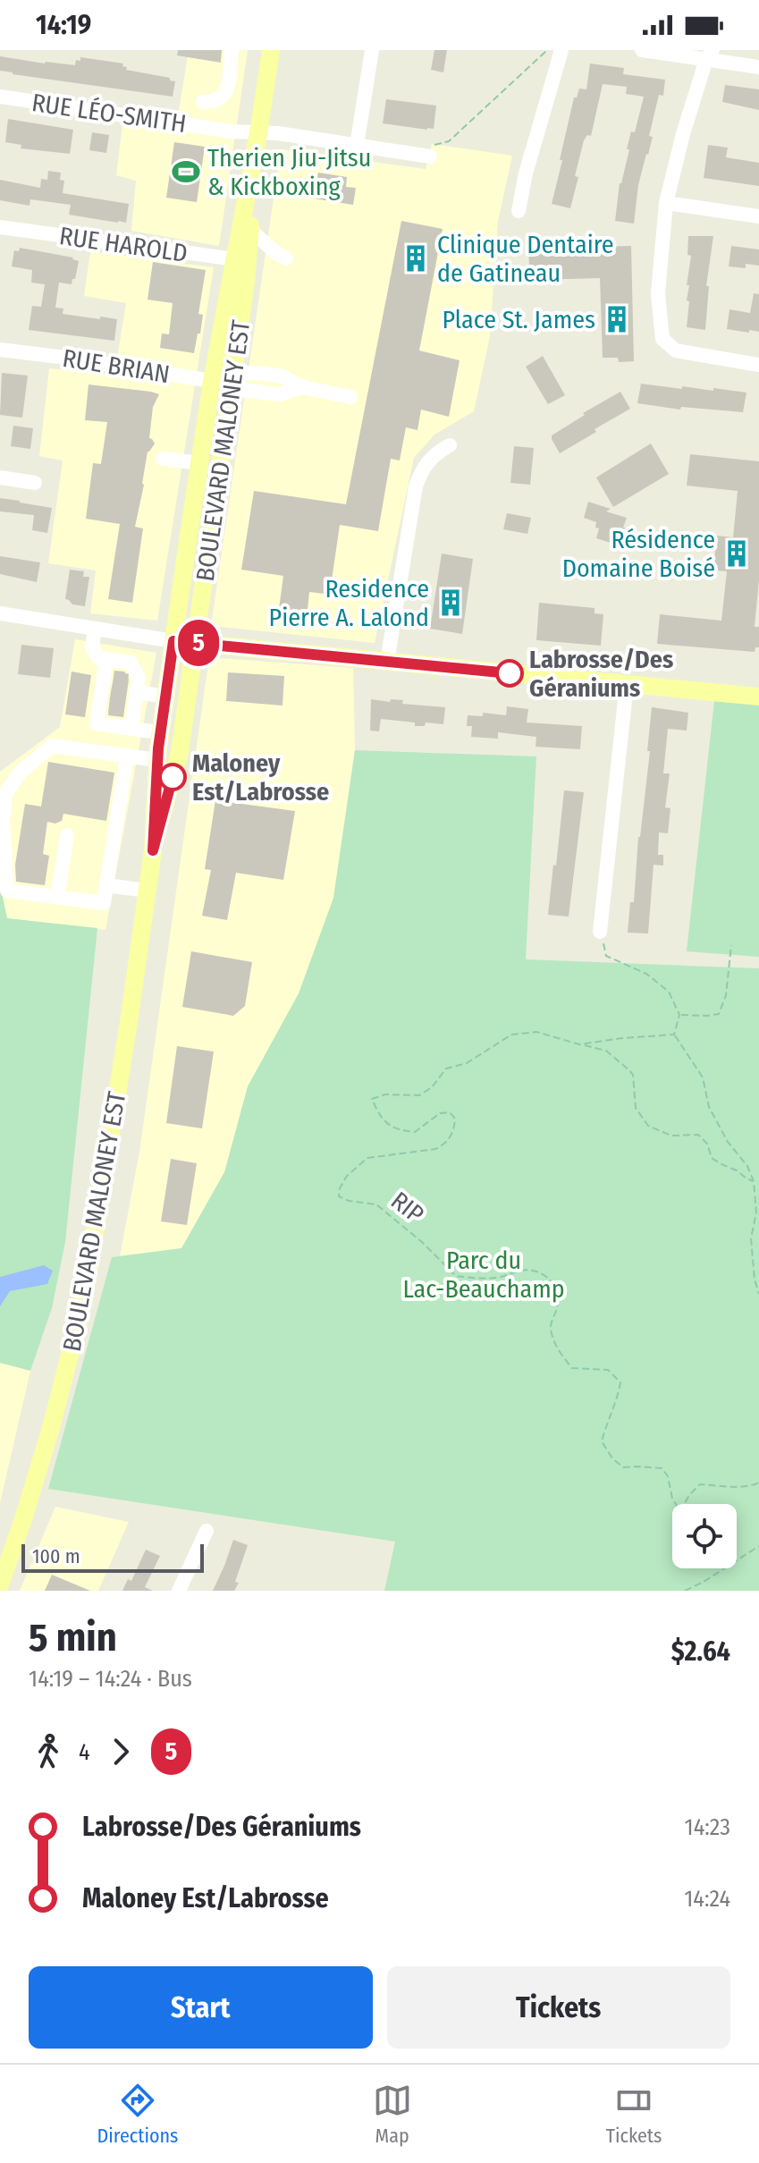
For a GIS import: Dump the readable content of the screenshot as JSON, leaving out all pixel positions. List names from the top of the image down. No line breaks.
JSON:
{"streets":{"main road":["BOULEVARD MALONEY EST"],"street":["RUE LÉO-SMITH","RUE HAROLD","RUE BRIAN"],"path":["RIP"]},"crossings":[["RUE LÉO-SMITH","BOULEVARD MALONEY EST"],["RUE HAROLD","BOULEVARD MALONEY EST"],["RUE BRIAN","BOULEVARD MALONEY EST"]],"parks":["Parc du Lac-Beauchamp"],"places":{"sports":["Therien Jiu-Jitsu & Kickboxing"],"building":["Clinique Dentaire de Gatineau","Place St. James","Résidence Domaine Boisé","Residence Pierre A. Lalond"],"other":["Labrosse/Des Géraniums","Maloney Est/Labrosse"]},"lines":["bus line 5"],"scale_bar":"100 m","page":{"status":"14:19","on_map":"5","scale":"100 m","heading":["5 min","14:19 – 14:24 · Bus","$2.64"],"legs":["4","5"],"list":[{"name":"Labrosse/Des Géraniums","value":"14:23"},{"name":"Maloney Est/Labrosse","value":"14:24"}],"buttons":["Start","Tickets"],"tabs":["Directions","Map","Tickets"]}}
